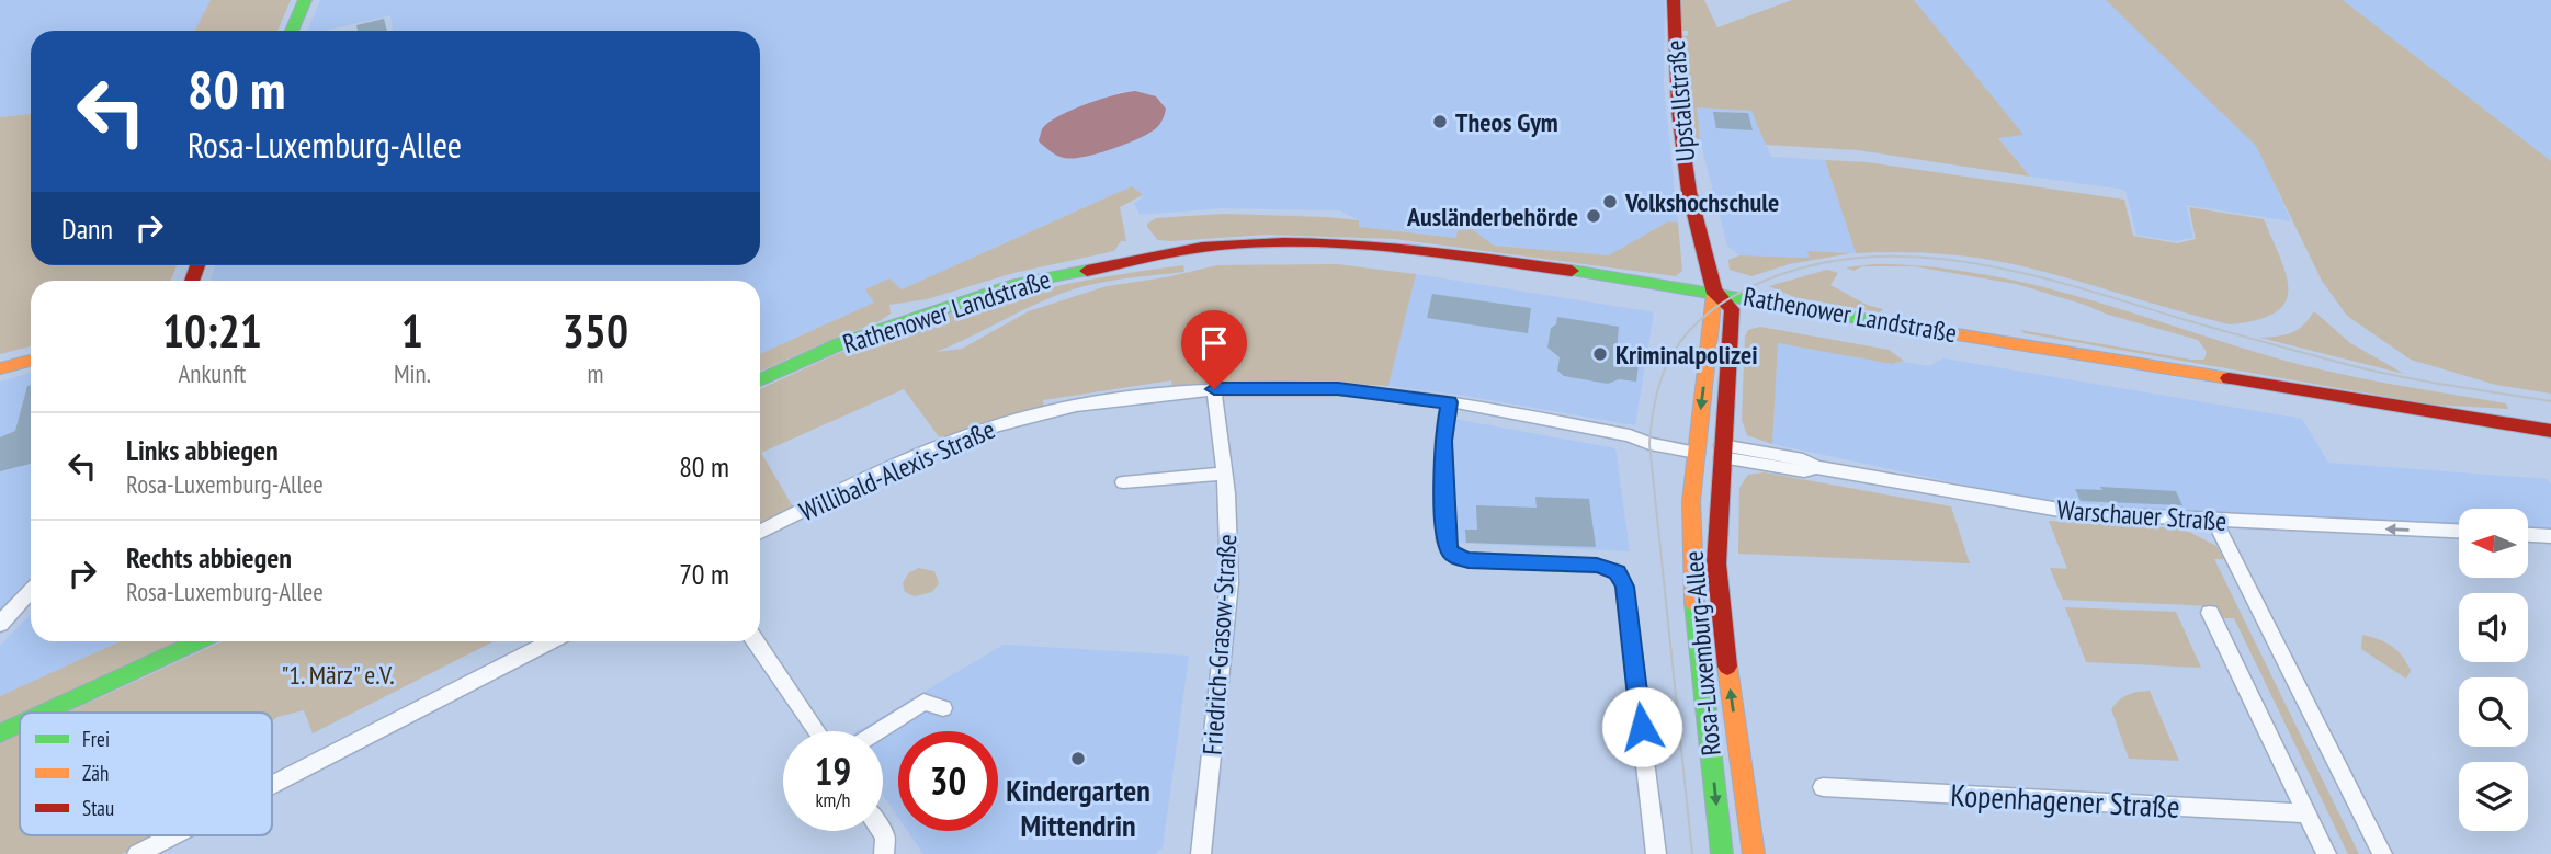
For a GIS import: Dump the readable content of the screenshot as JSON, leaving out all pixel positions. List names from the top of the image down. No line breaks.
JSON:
{"streets":{"main road":["Upstallstraße","Rathenower Landstraße","Rosa-Luxemburg-Allee"],"street":["Willibald-Alexis-Straße","Warschauer Straße","Friedrich-Grasow-Straße","Kopenhagener Straße"]},"crossings":[["Upstallstraße","Rathenower Landstraße"],["Upstallstraße","Rosa-Luxemburg-Allee"],["Rathenower Landstraße","Rosa-Luxemburg-Allee"],["Willibald-Alexis-Straße","Friedrich-Grasow-Straße"],["Willibald-Alexis-Straße","Rosa-Luxemburg-Allee"],["Warschauer Straße","Rosa-Luxemburg-Allee"]],"parks":["\"1. März\" e.V."],"places":["Theos Gym","Volkshochschule","Ausländerbehörde","Kriminalpolizei","Kindergarten Mittendrin"],"legend":["Frei","Zäh","Stau"],"north":"left","page":{"turn":["80 m","Rosa-Luxemburg-Allee"],"then":"Dann","eta":["10:21","Ankunft","1","Min.","350","m"],"list":[{"name":"Links abbiegen","note":"Rosa-Luxemburg-Allee","value":"80 m"},{"name":"Rechts abbiegen","note":"Rosa-Luxemburg-Allee","value":"70 m"}],"speed":"19 km/h","limit":"30"}}
